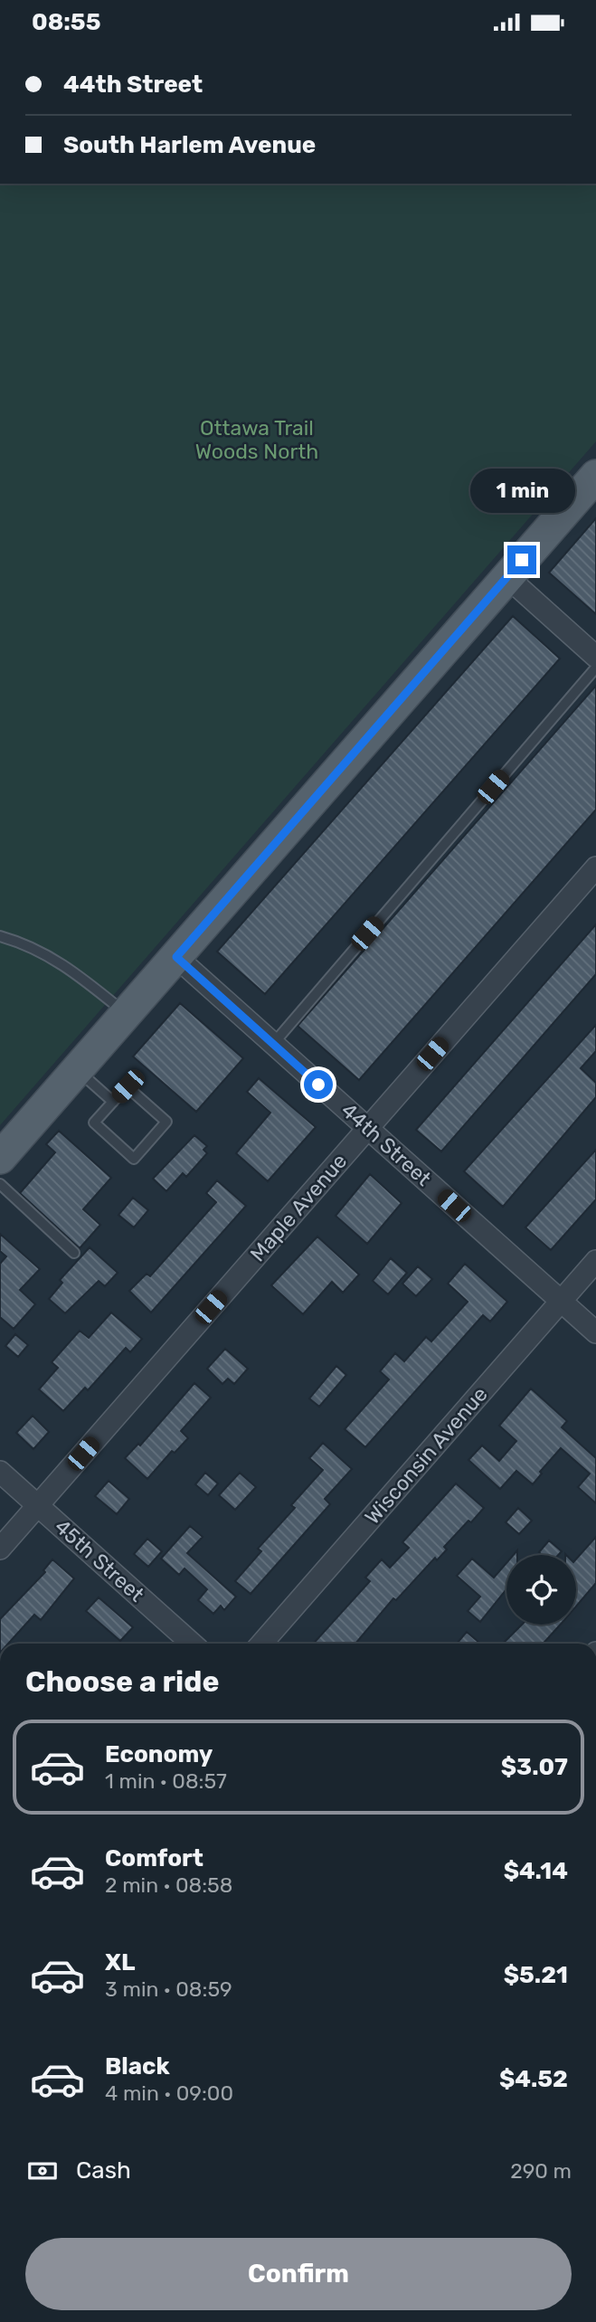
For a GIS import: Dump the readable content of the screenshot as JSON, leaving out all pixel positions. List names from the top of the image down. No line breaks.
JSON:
{"streets":{"street":["44th Street","Maple Avenue","Wisconsin Avenue","45th Street"]},"crossings":[["44th Street","Maple Avenue"],["44th Street","Wisconsin Avenue"],["Maple Avenue","45th Street"]],"parks":["Ottawa Trail Woods North"],"page":{"status":"08:55","banner":["44th Street","South Harlem Avenue"],"bubble":"1 min","heading":"Choose a ride","list":[{"name":"Economy","note":"1 min · 08:57","value":"$3.07"},{"name":"Comfort","note":"2 min · 08:58","value":"$4.14"},{"name":"XL","note":"3 min · 08:59","value":"$5.21"},{"name":"Black","note":"4 min · 09:00","value":"$4.52"}],"pay":["Cash","290 m"],"buttons":"Confirm"}}
